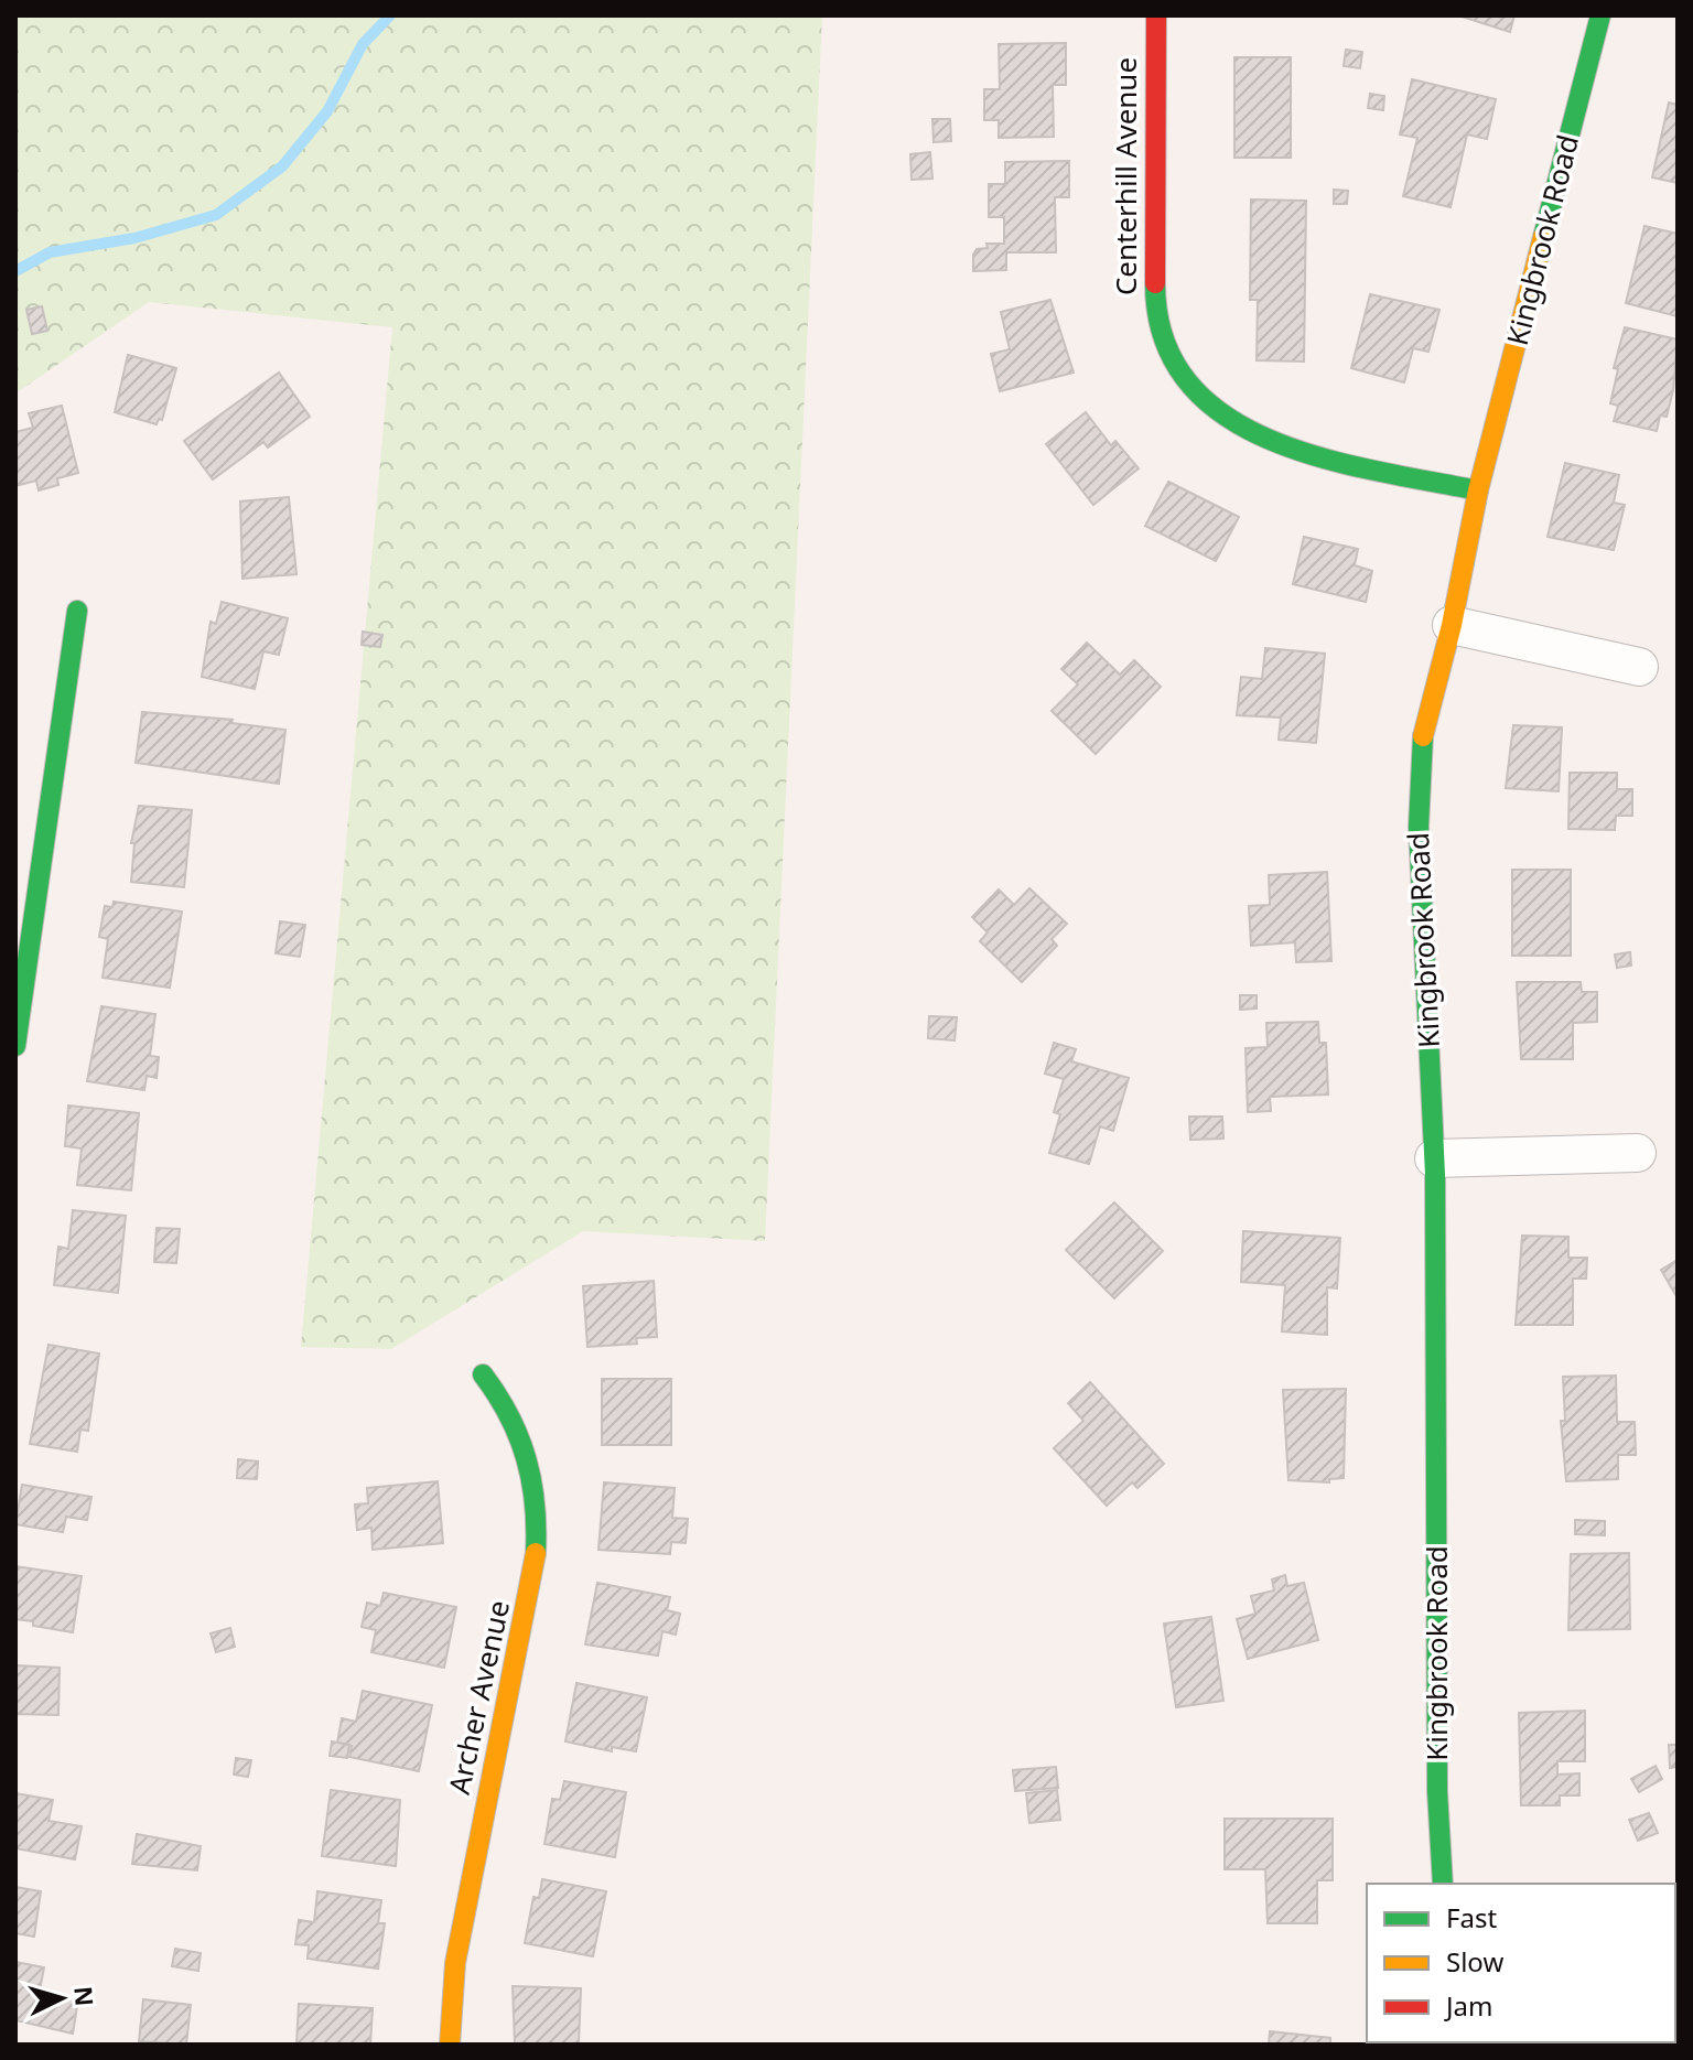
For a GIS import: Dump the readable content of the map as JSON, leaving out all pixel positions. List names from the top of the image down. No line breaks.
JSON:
{"streets":{"street":["Centerhill Avenue","Kingbrook Road","Archer Avenue"]},"crossings":[["Centerhill Avenue","Kingbrook Road"]],"legend":["Fast","Slow","Jam"],"north":"right"}
